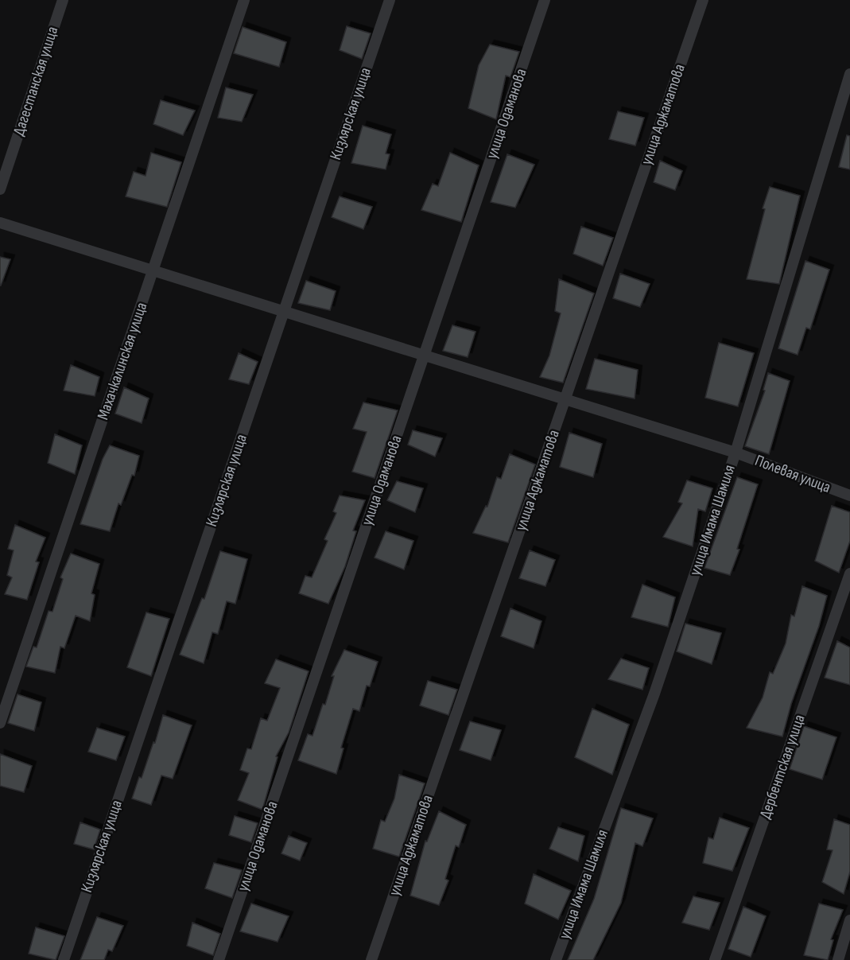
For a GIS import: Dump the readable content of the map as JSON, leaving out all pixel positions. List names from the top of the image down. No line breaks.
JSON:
{"streets":{"street":["Дагестанская улица","Кизлярская улица","улица Одаманова","улица Аджаматова","Махачкалинская улица","Полевая улица","улица Имама Шамиля","Дербентская улица"]},"crossings":[["Кизлярская улица","Полевая улица"],["улица Одаманова","Полевая улица"],["улица Аджаматова","Полевая улица"],["Махачкалинская улица","Полевая улица"],["Полевая улица","улица Имама Шамиля"]]}
